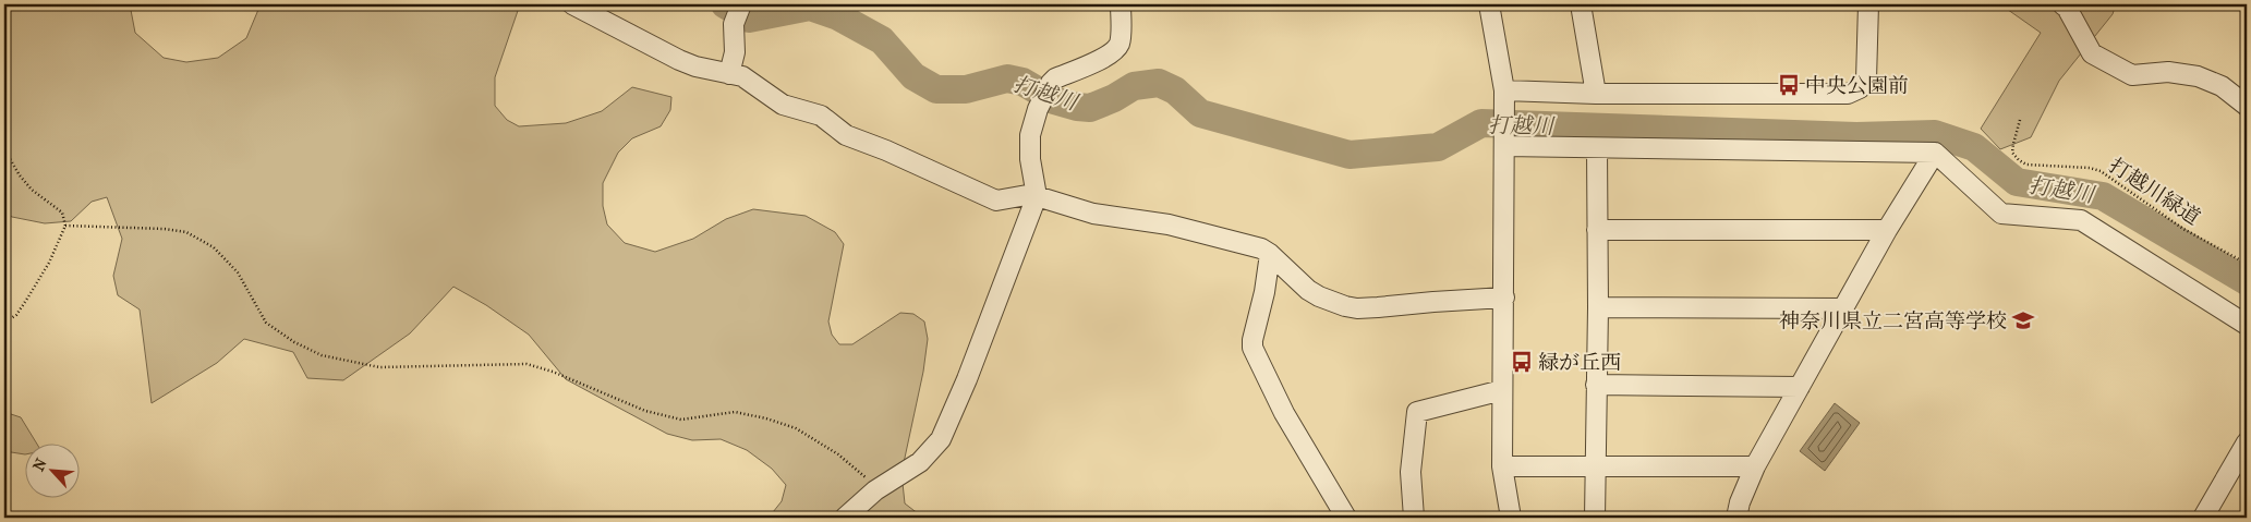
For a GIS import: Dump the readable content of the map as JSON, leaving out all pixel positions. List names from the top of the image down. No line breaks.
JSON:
{"streets":{"path":["打越川緑道"]},"water":["打越川"],"places":{"bus stop":["中央公園前","緑が丘西"],"school or university":["神奈川県立二宮高等学校"]},"north":"top left"}
